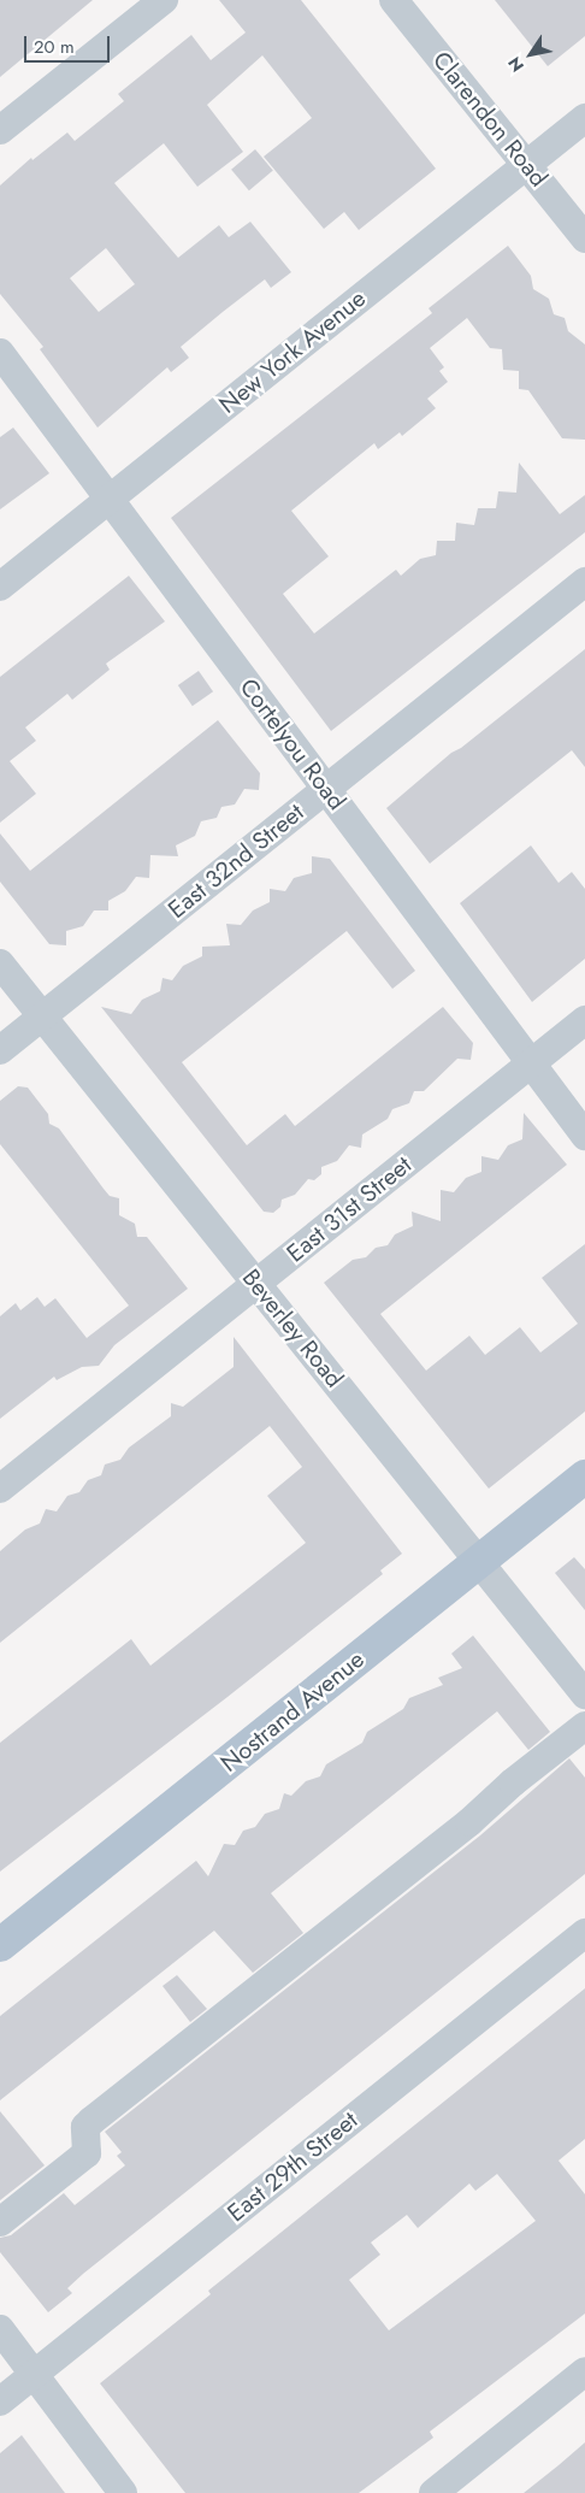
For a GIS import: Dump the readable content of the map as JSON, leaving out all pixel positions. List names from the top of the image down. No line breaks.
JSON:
{"streets":{"main road":["Nostrand Avenue"],"street":["Clarendon Road","New York Avenue","Cortelyou Road","East 32nd Street","East 31st Street","Beverley Road","East 29th Street"]},"crossings":[["Clarendon Road","New York Avenue"],["New York Avenue","Cortelyou Road"],["Cortelyou Road","East 32nd Street"],["Cortelyou Road","East 31st Street"],["East 32nd Street","Beverley Road"],["East 31st Street","Beverley Road"],["Beverley Road","Nostrand Avenue"]],"scale_bar":"20 m","north":"bottom left"}
